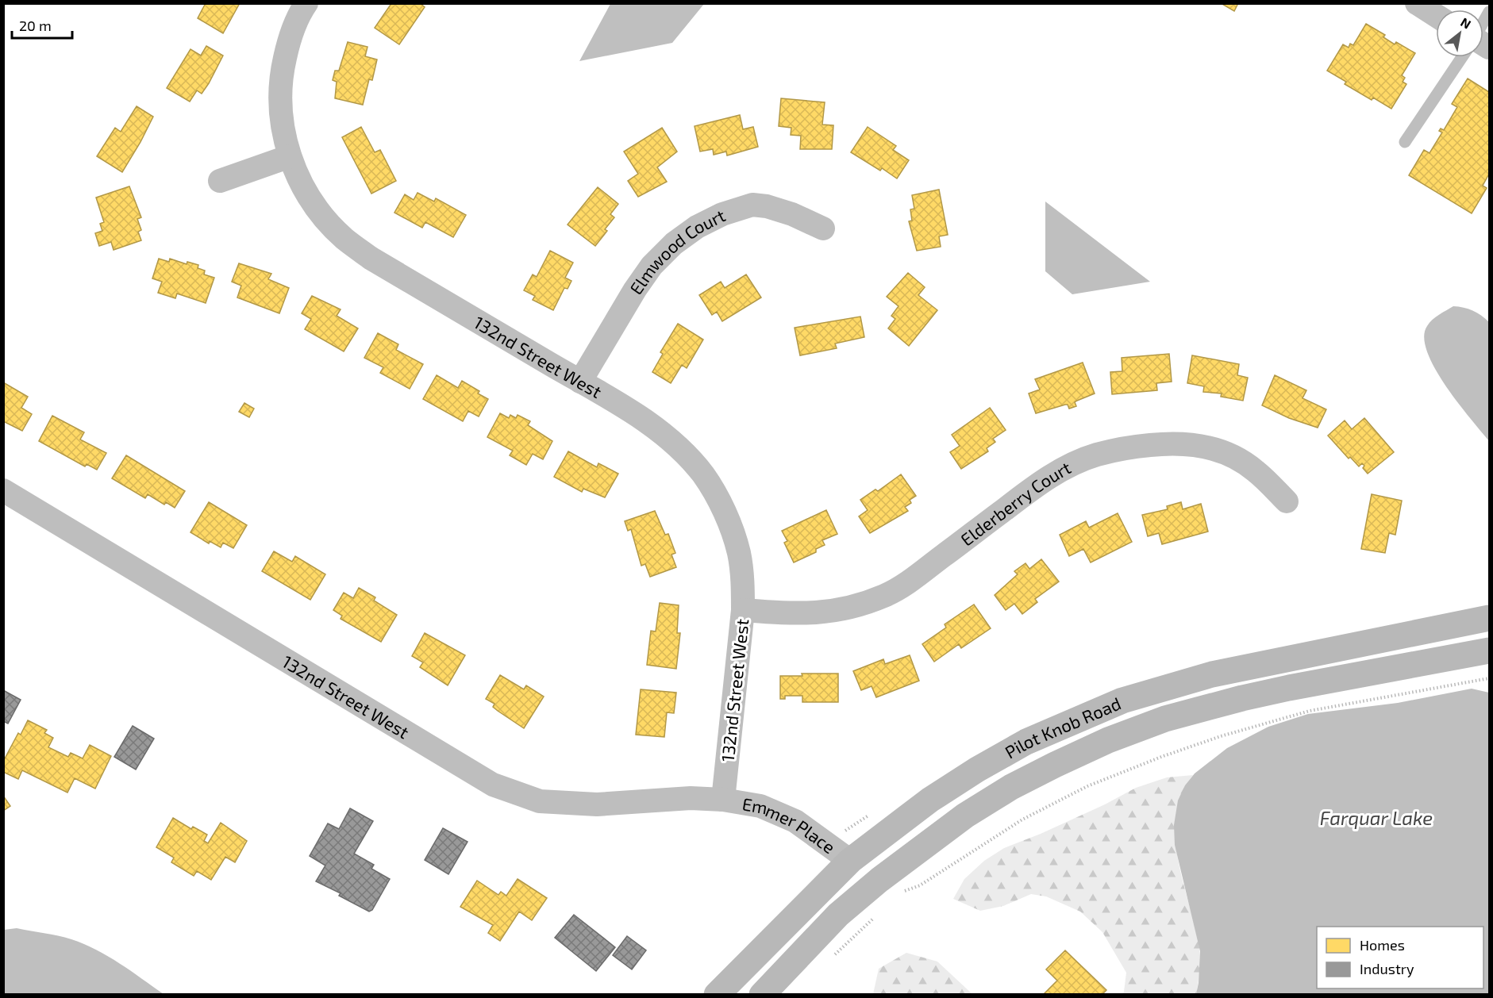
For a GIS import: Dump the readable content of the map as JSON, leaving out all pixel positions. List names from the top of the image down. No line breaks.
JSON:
{"streets":{"main road":["Pilot Knob Road"],"street":["Elmwood Court","132nd Street West","Elderberry Court","Emmer Place"]},"crossings":[["Elmwood Court","132nd Street West"],["132nd Street West","Elderberry Court"],["132nd Street West","Emmer Place"],["Pilot Knob Road","Emmer Place"]],"water":["Farquar Lake"],"legend":["Homes","Industry"],"scale_bar":"20 m","north":"top right"}
